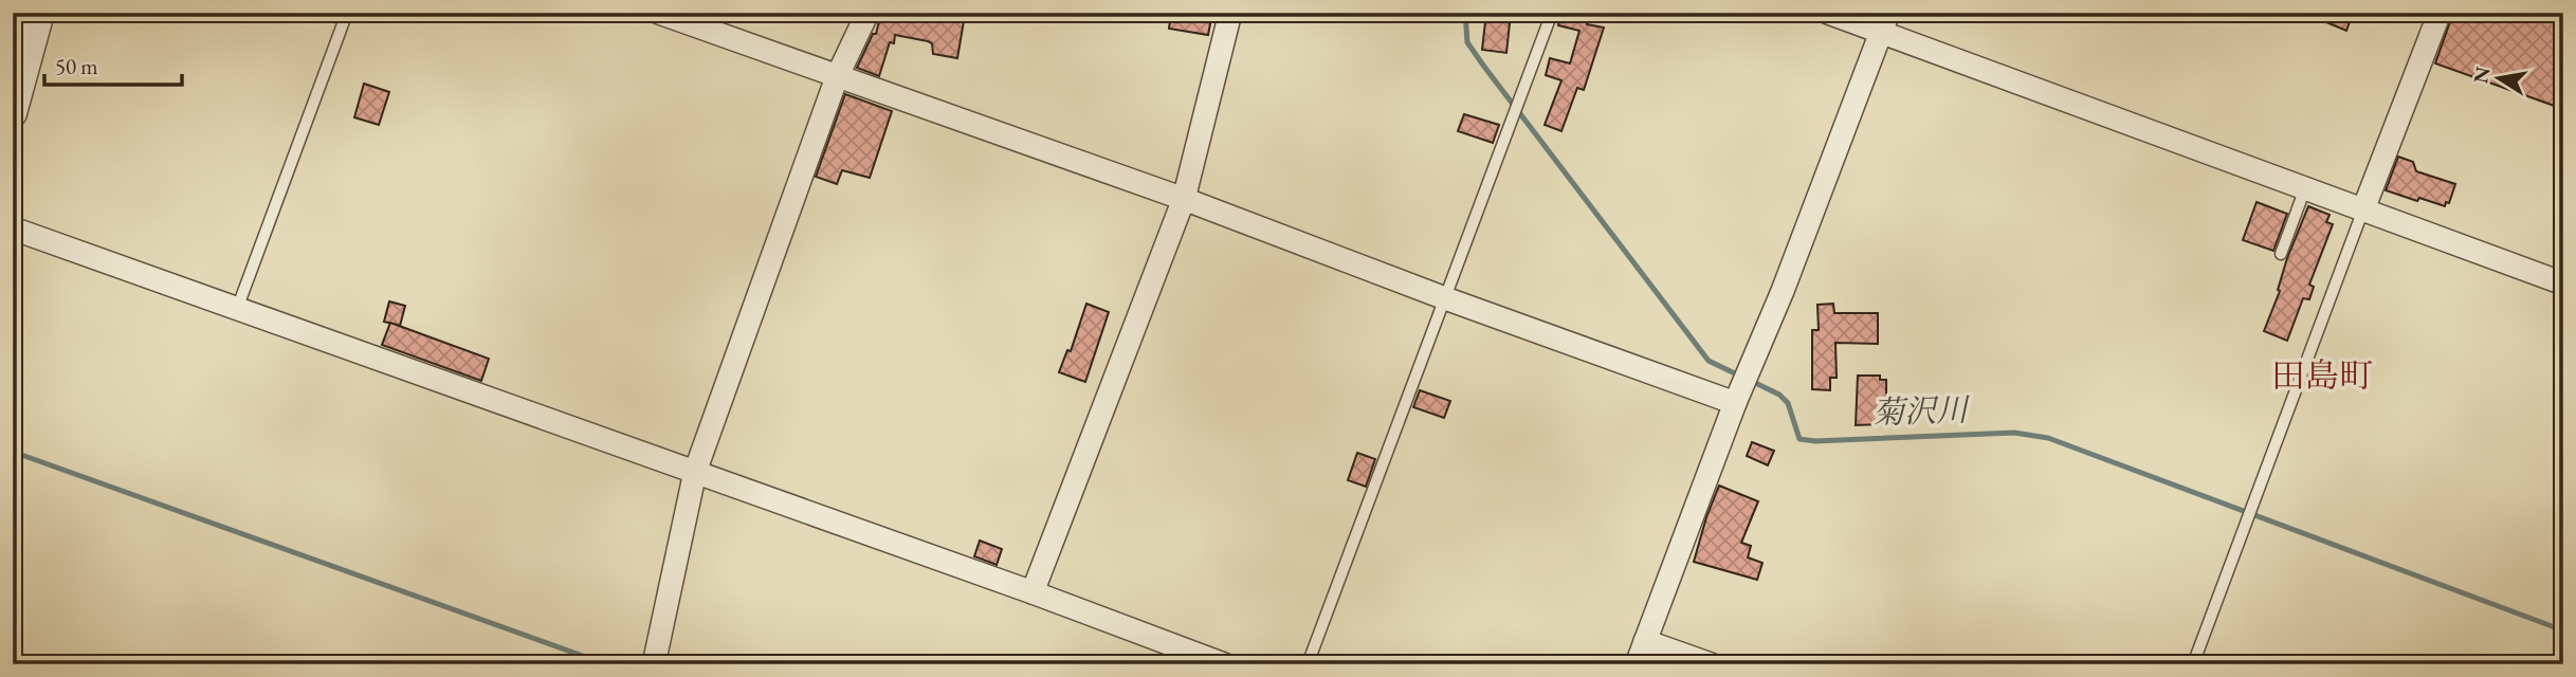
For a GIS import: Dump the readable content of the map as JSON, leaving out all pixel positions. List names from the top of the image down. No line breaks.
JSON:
{"districts":["田島町"],"water":["菊沢川"],"scale_bar":"50 m","north":"left"}
